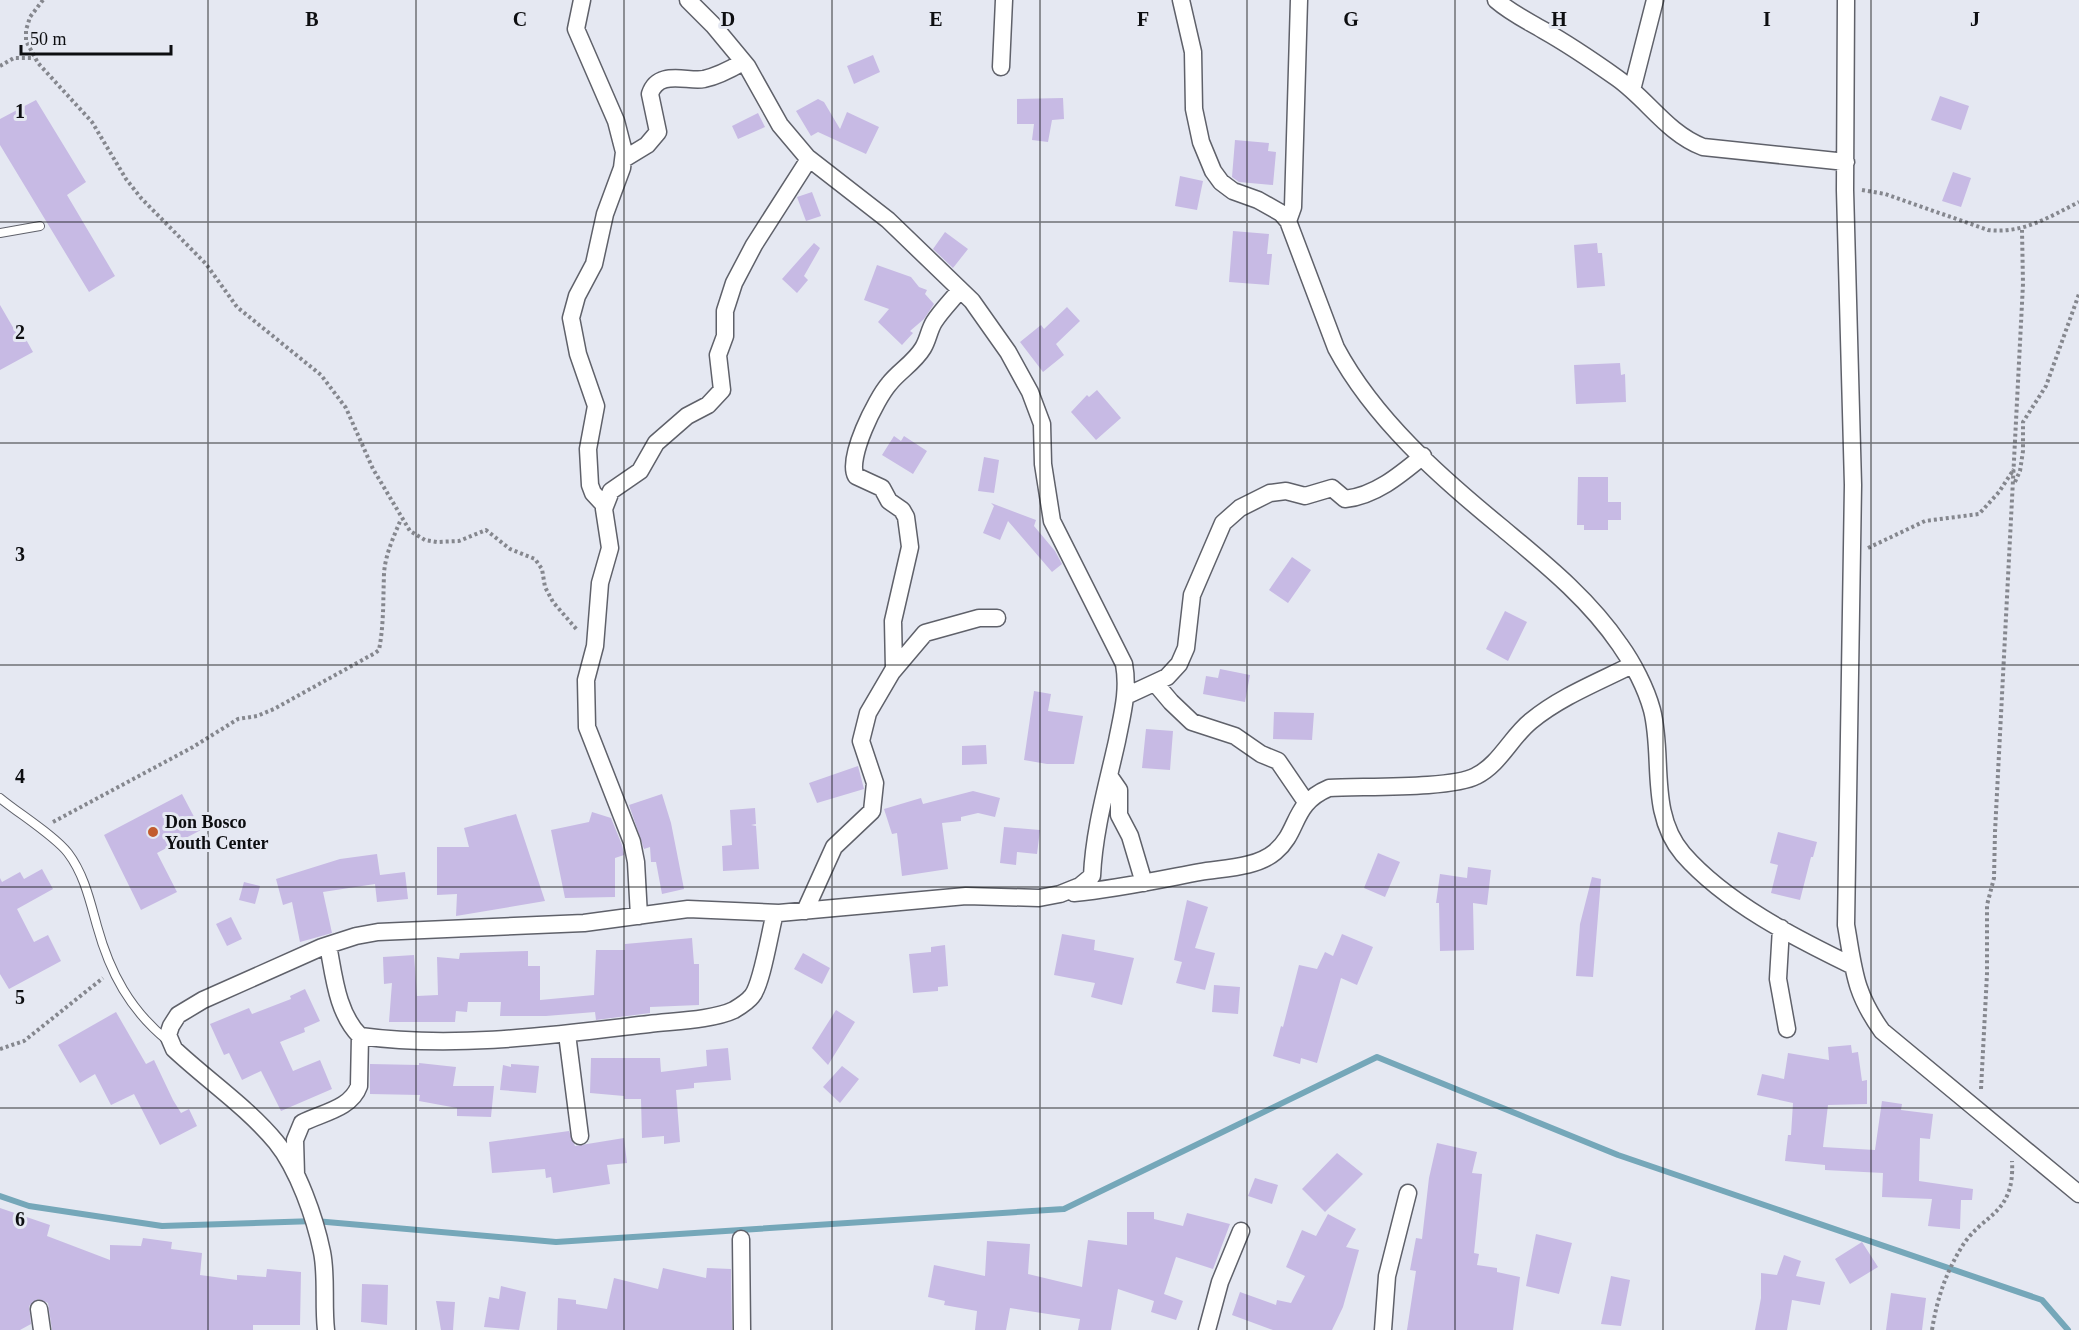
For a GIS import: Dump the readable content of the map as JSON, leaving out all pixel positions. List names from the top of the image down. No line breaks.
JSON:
{"places":["Don Bosco Youth Center"],"scale_bar":"50 m","grid":{"columns":["B","C","D","E","F","G","H","I","J"],"rows":["1","2","3","4","5","6"]}}
